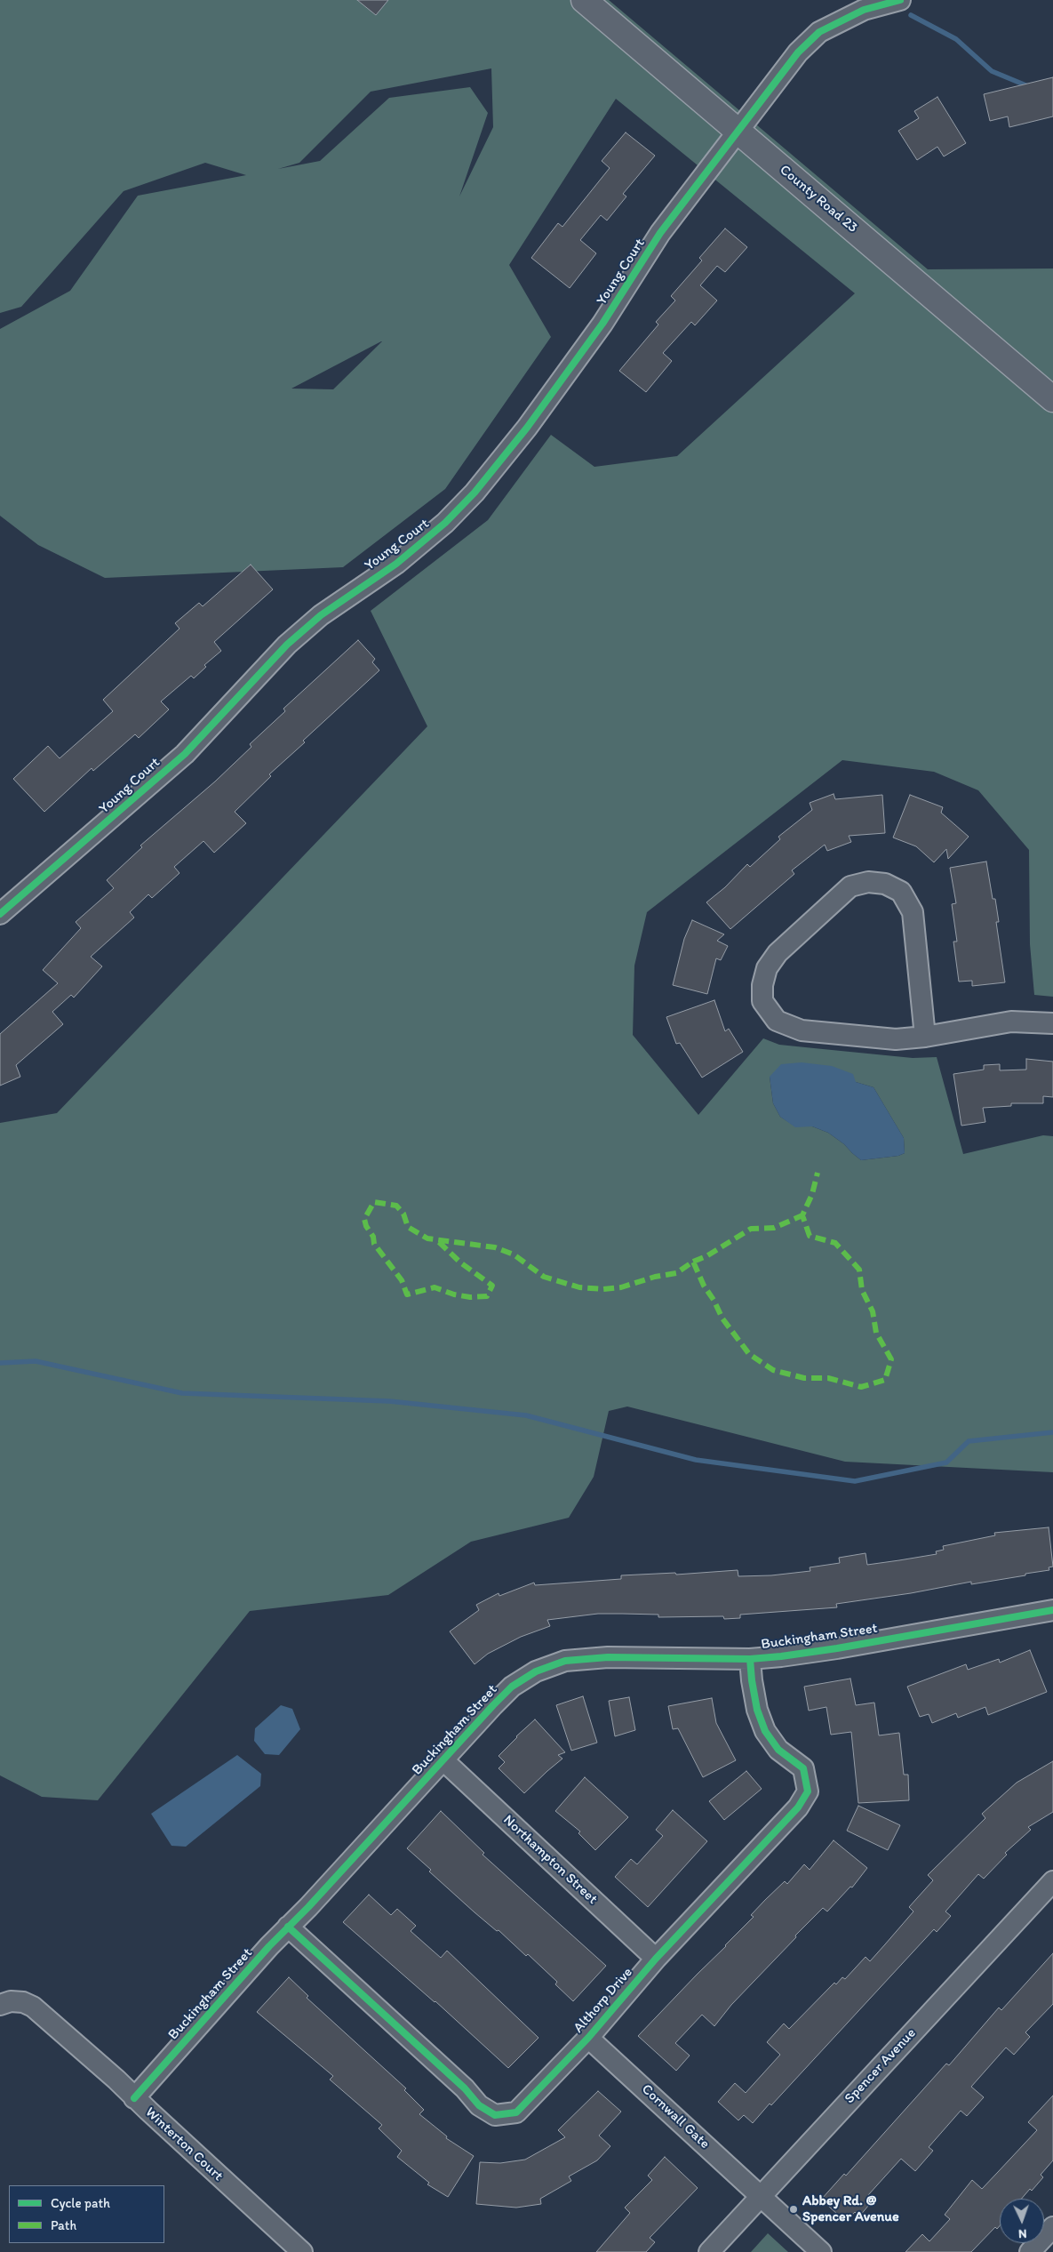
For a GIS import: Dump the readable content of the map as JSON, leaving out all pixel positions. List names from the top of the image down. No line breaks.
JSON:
{"streets":{"main road":["County Road 23"],"street":["Young Court","Buckingham Street","Northampton Street","Althorp Drive","Spencer Avenue","Cornwall Gate","Winterton Court"]},"crossings":[["County Road 23","Young Court"],["Buckingham Street","Northampton Street"],["Buckingham Street","Althorp Drive"],["Buckingham Street","Winterton Court"],["Northampton Street","Althorp Drive"],["Althorp Drive","Cornwall Gate"],["Spencer Avenue","Cornwall Gate"]],"places":["Abbey Rd. @ Spencer Avenue"],"legend":["Cycle path","Path"],"north":"bottom"}
